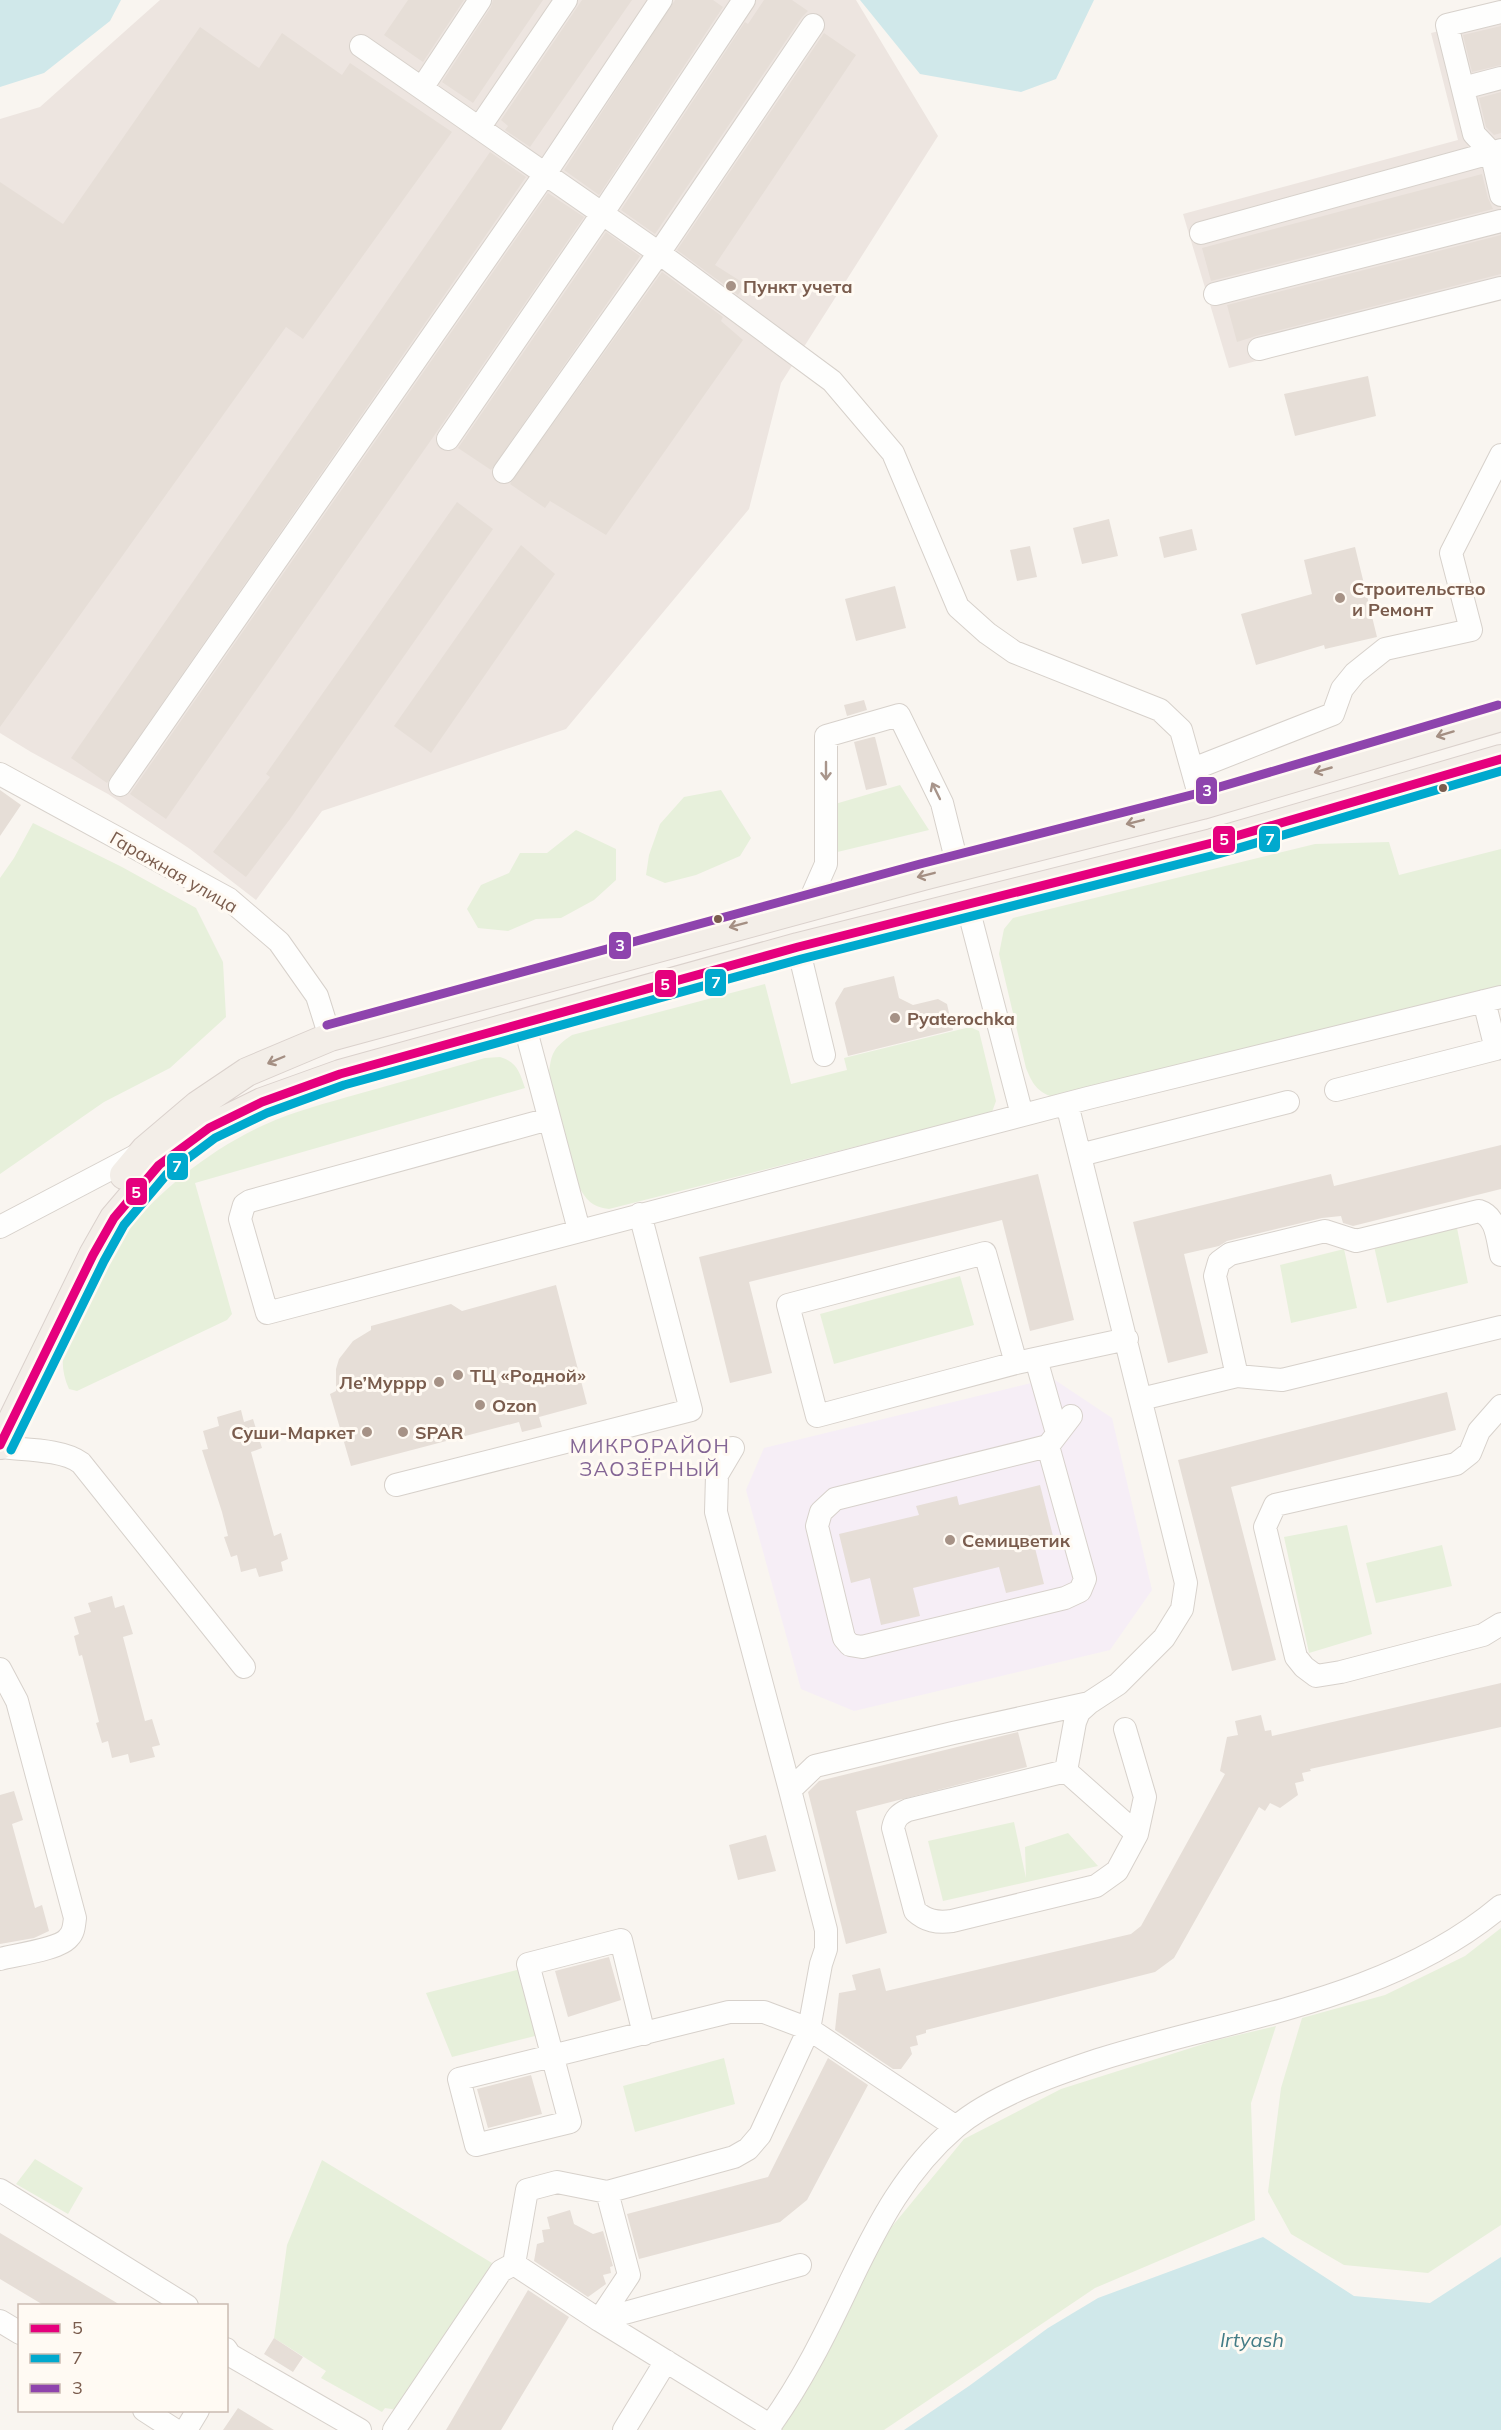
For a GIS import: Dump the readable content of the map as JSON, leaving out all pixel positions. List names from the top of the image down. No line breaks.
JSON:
{"streets":{"street":["Гаражная улица"]},"districts":["МИКРОРАЙОН ЗАОЗЁРНЫЙ"],"water":["Irtyash"],"places":["Пункт учета","Строительство и Ремонт","Pyaterochka","ТЦ «Родной»","Ле’Муррр","Ozon","Суши-Маркет","SPAR","Семицветик"],"lines":["transit line 3","transit line 5","transit line 7"],"legend":["5","7","3"]}
